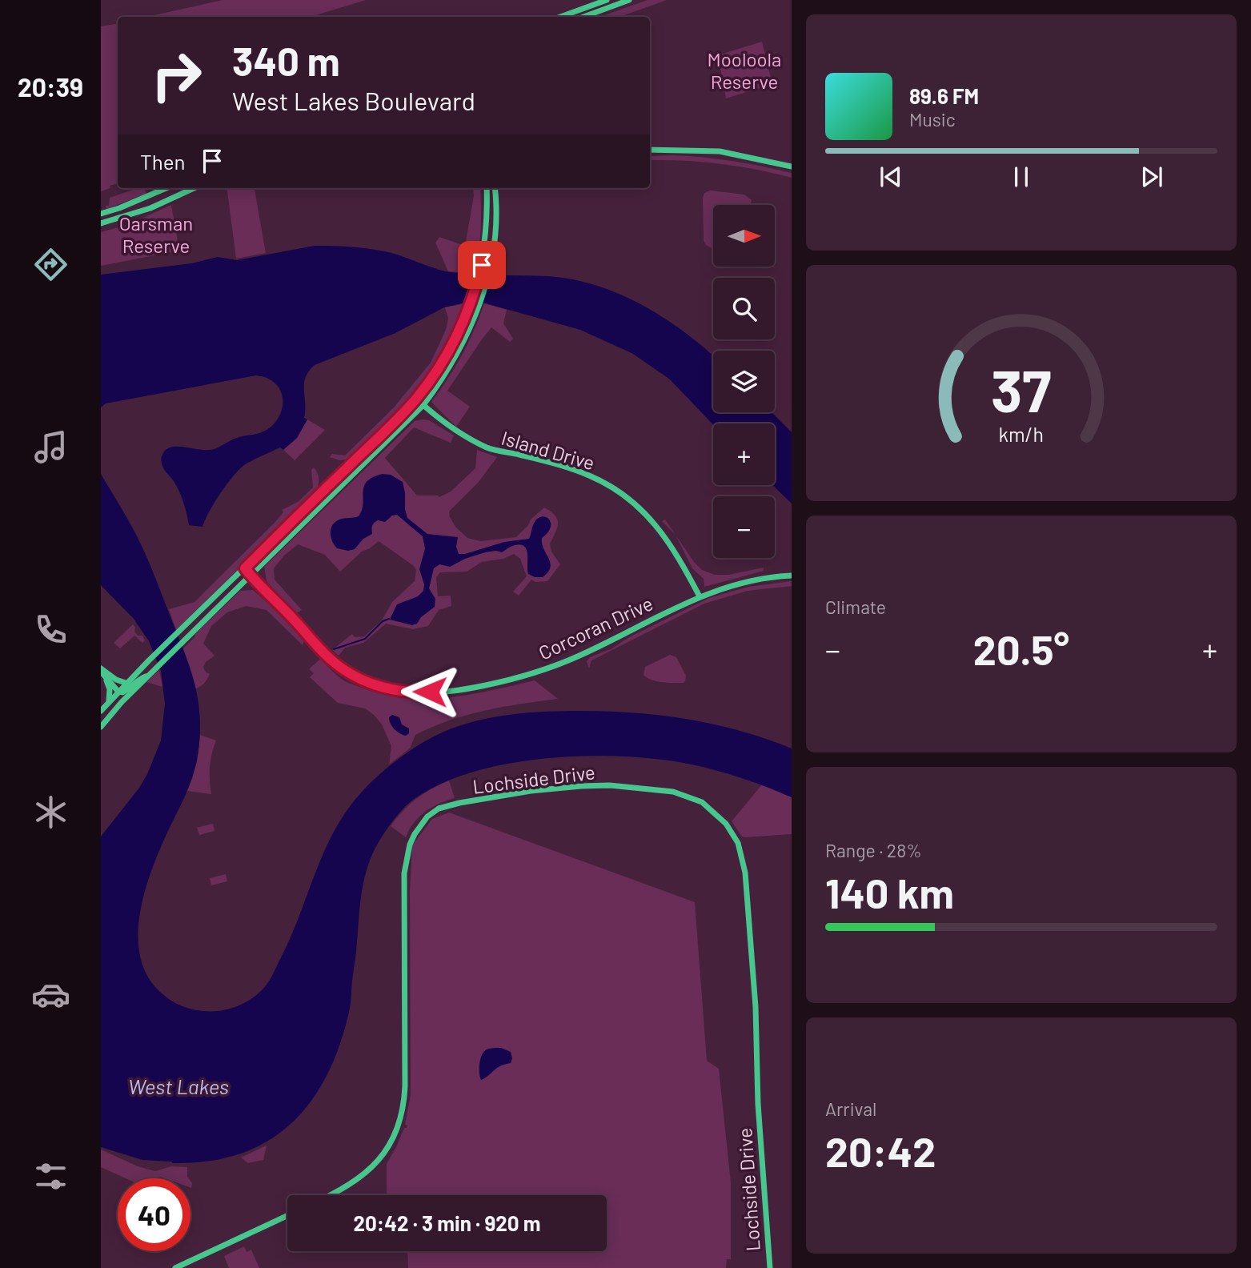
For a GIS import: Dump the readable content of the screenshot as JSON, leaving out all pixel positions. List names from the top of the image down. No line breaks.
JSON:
{"streets":{"street":["Island Drive","Corcoran Drive","Lochside Drive"]},"crossings":[["Island Drive","Corcoran Drive"]],"water":["West Lakes"],"parks":["Mooloola Reserve","Oarsman Reserve"],"north":"right","page":{"tabs":"20:39","turn":["340 m","West Lakes Boulevard"],"song":["89.6 FM","Music"],"then":"Then","map_buttons":["+","−"],"tile":["Climate",["Range · 28%","140 km"],["Arrival","20:42"]],"heat":["−","20.5°","+"],"limit":"40","trip":"20:42 · 3 min · 920 m","gauge":["37","km/h"]}}
